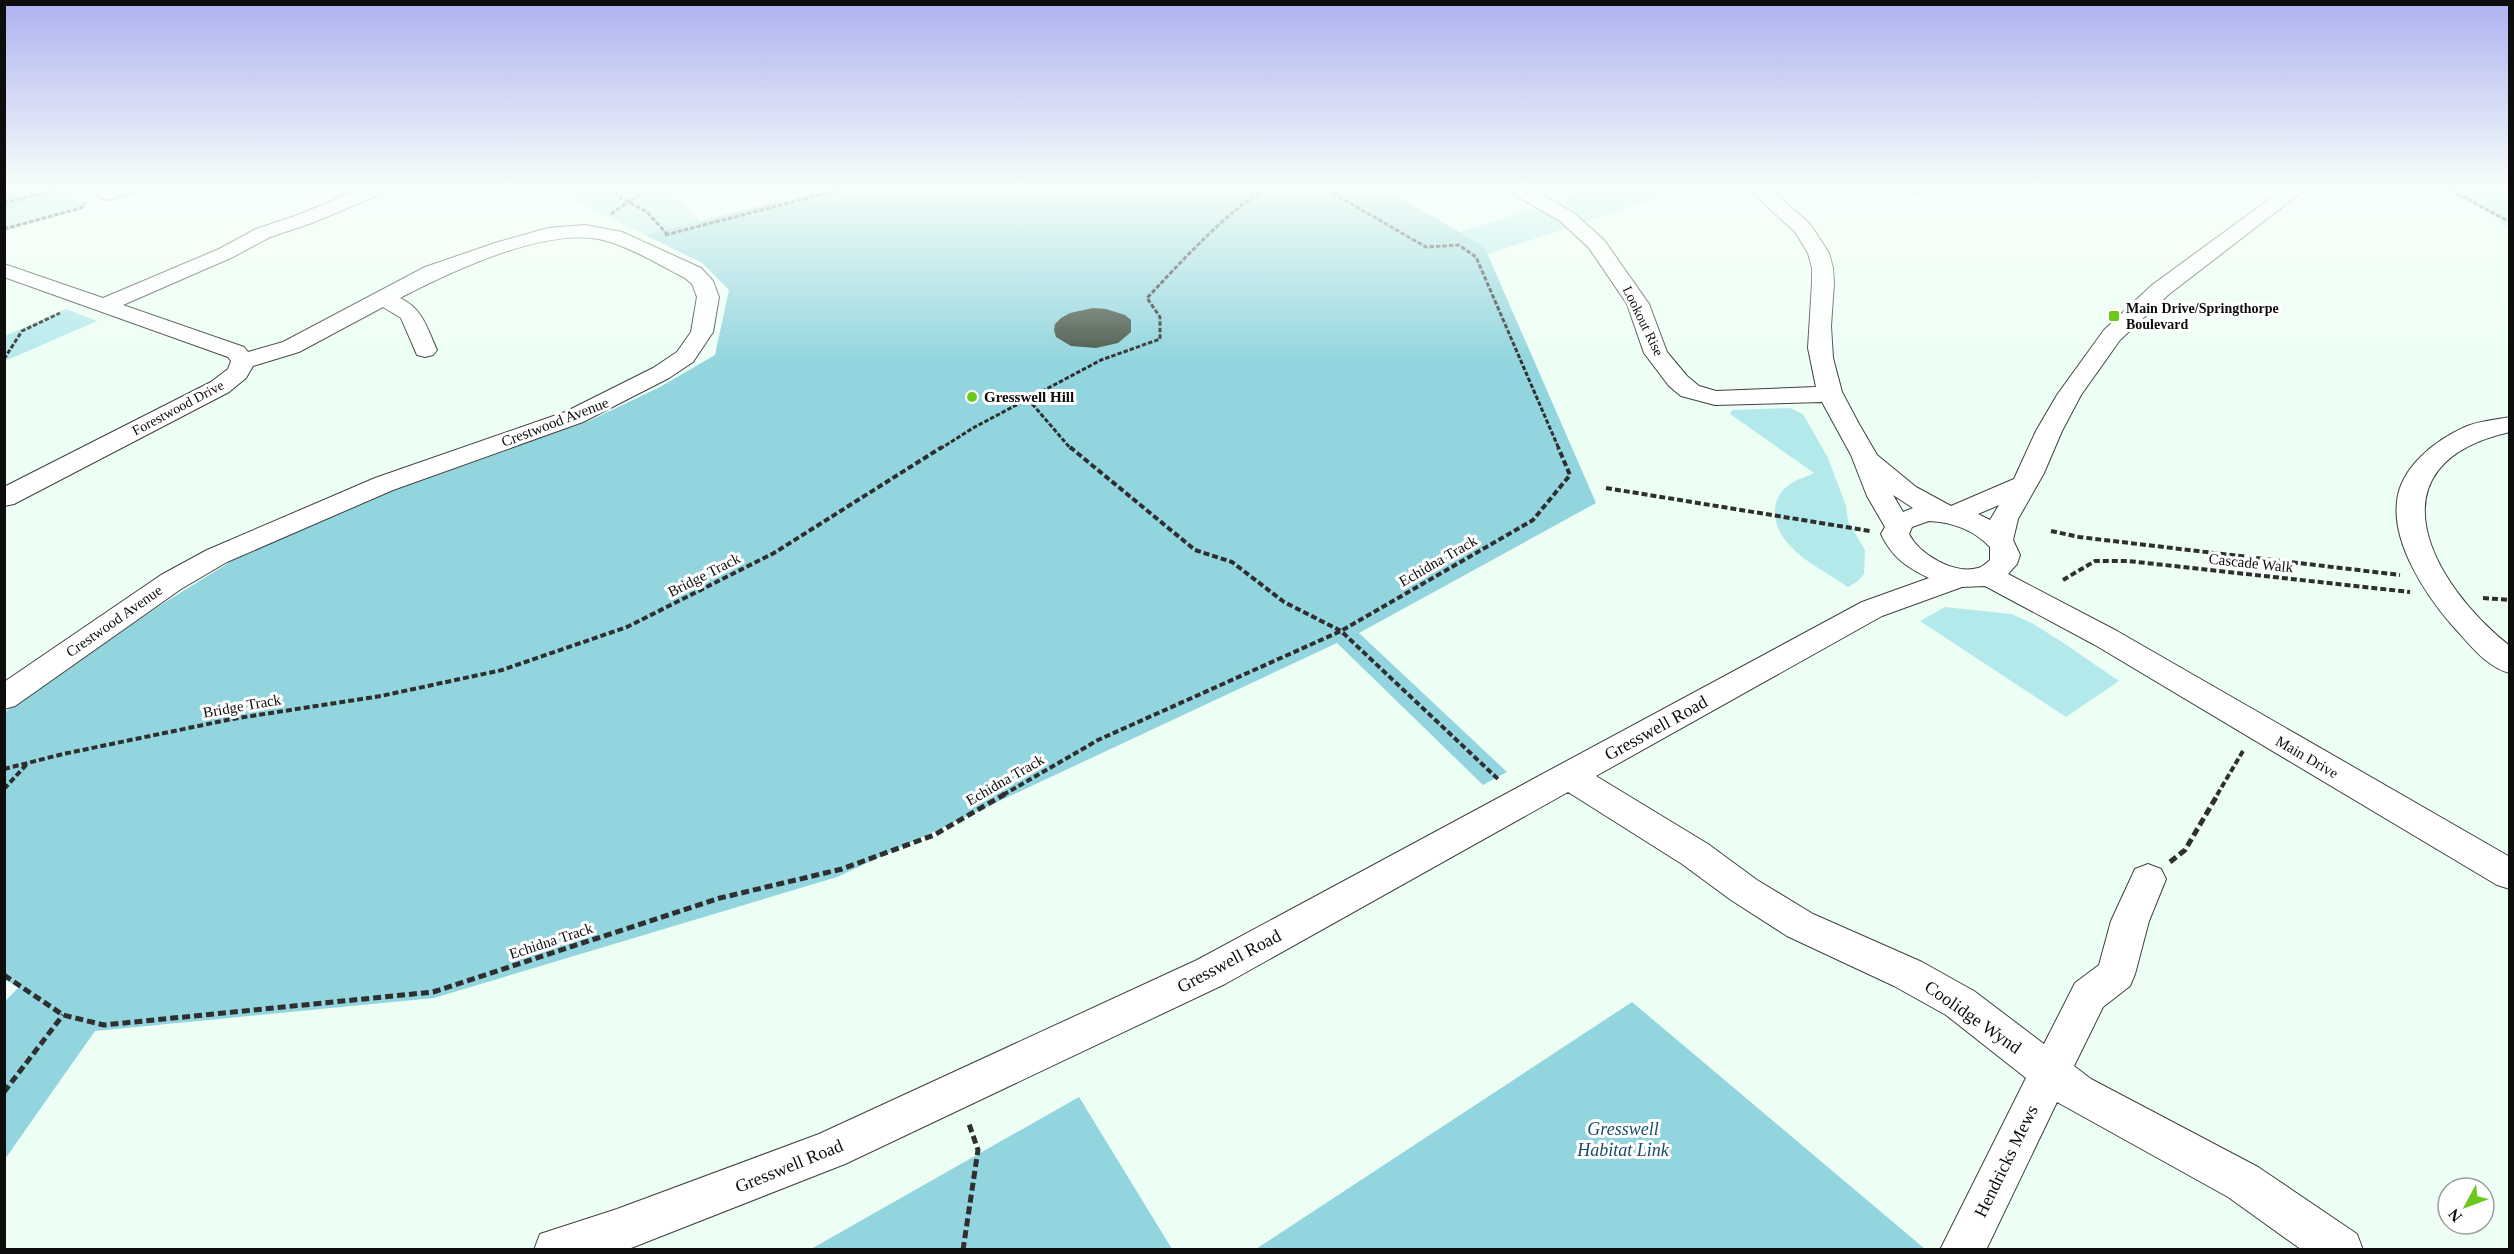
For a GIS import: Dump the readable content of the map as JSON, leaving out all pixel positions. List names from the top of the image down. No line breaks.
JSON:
{"streets":{"street":["Lookout Rise","Forestwood Drive","Crestwood Avenue","Gresswell Road","Main Drive","Coolidge Wynd","Hendricks Mews"],"path":["Echidna Track","Cascade Walk","Bridge Track"]},"crossings":[["Forestwood Drive","Crestwood Avenue"],["Gresswell Road","Main Drive"],["Gresswell Road","Coolidge Wynd"],["Coolidge Wynd","Hendricks Mews"]],"parks":["Gresswell Habitat Link"],"places":{"transit":["Main Drive/Springthorpe Boulevard"],"other":["Gresswell Hill"]},"north":"bottom left"}
